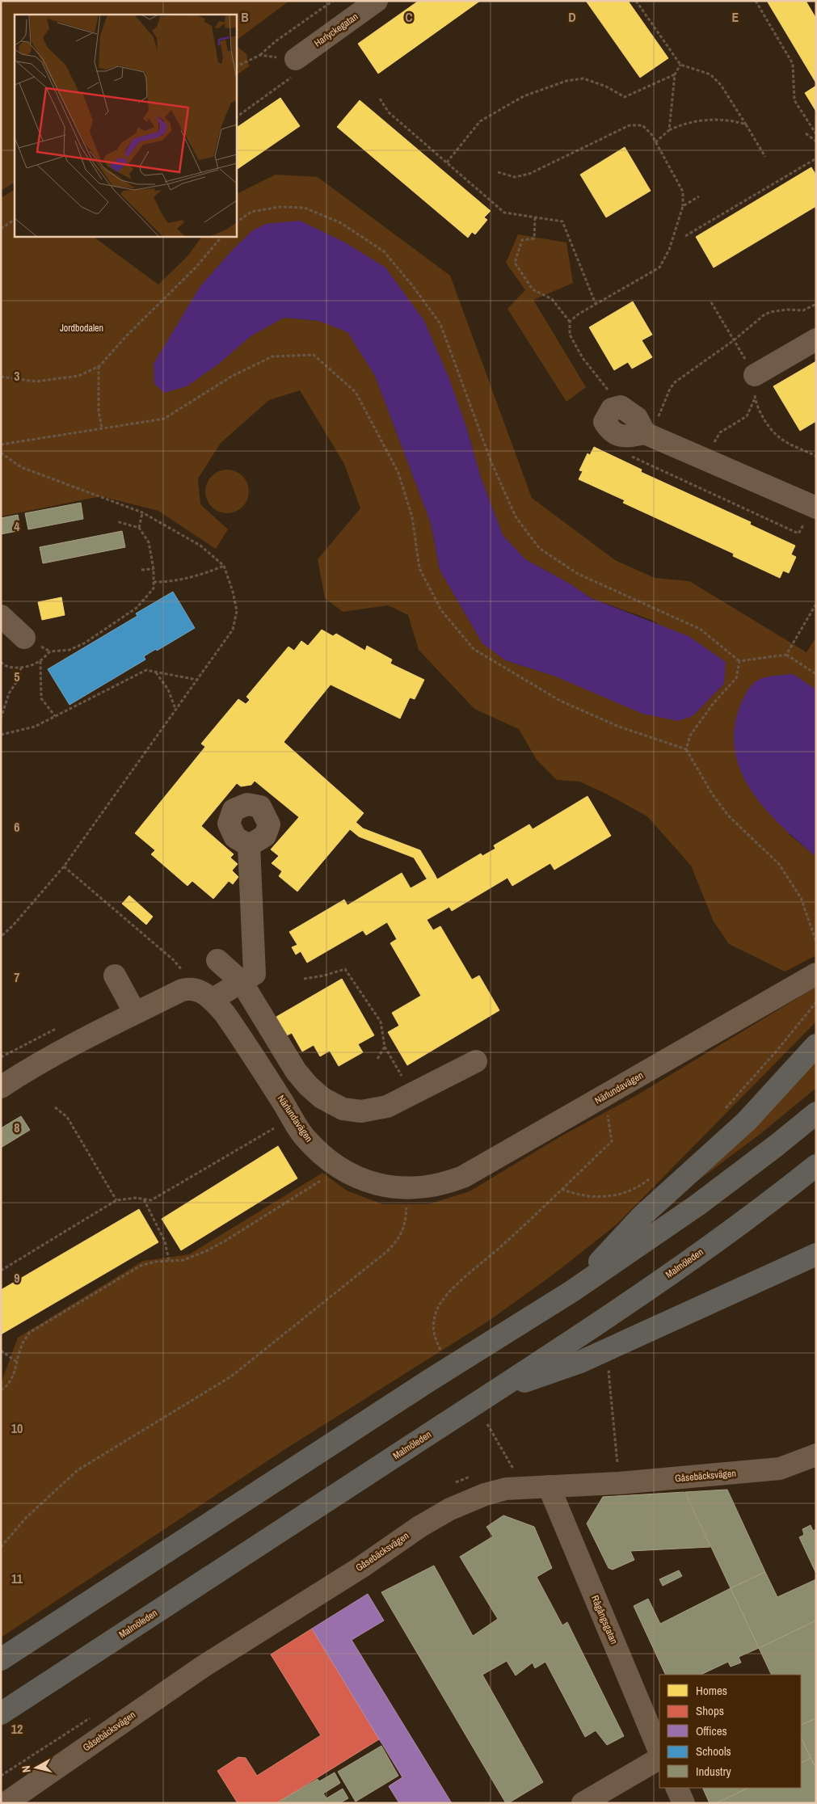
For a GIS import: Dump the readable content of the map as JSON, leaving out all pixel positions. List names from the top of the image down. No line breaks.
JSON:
{"streets":{"highway":["Malmöleden"],"street":["Harlyckegatan","Närlundavägen","Gåsebäcksvägen","Rågångsgatan"]},"crossings":[["Gåsebäcksvägen","Rågångsgatan"]],"parks":["Jordbodalen"],"legend":["Homes","Shops","Offices","Schools","Industry"],"north":"left","grid":{"columns":["B","C","D","E"],"rows":["3","4","5","6","7","8","9","10","11","12"]}}
